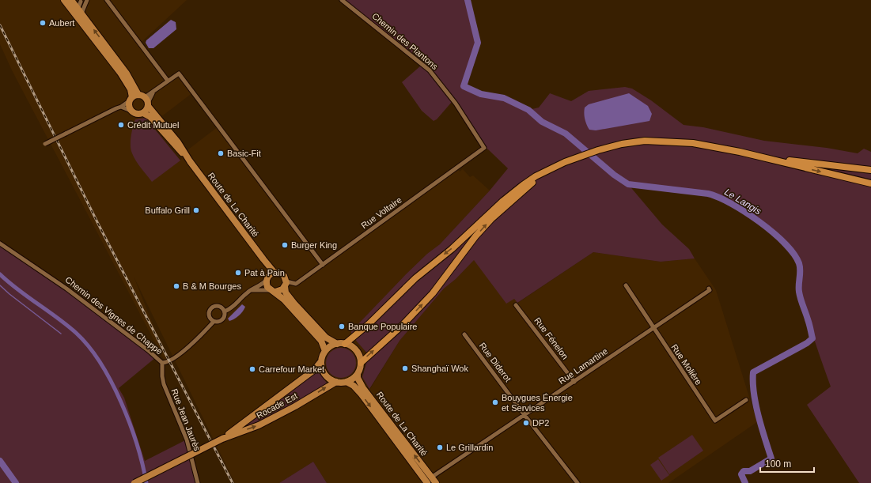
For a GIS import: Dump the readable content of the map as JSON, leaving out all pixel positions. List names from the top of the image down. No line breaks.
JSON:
{"streets":{"main road":["Route de La Charité","Rocade Est"],"street":["Chemin des Plantons","Rue Voltaire","Chemin des Vignes de Chappe","Rue Fénelon","Rue Diderot","Rue Molière","Rue Lamartine","Rue Jean Jaurès"]},"crossings":[["Chemin des Plantons","Rue Voltaire"],["Route de La Charité","Rue Voltaire"],["Route de La Charité","Rue Lamartine"],["Route de La Charité","Rocade Est"],["Chemin des Vignes de Chappe","Rue Jean Jaurès"],["Rue Fénelon","Rue Lamartine"],["Rue Diderot","Rue Lamartine"],["Rue Molière","Rue Lamartine"]],"water":["Le Langis"],"places":["Aubert","Crédit Mutuel","Basic-Fit","Buffalo Grill","Burger King","Pat à Pain","B & M Bourges","Banque Populaire","Shanghaï Wok","Carrefour Market","Bouygues Énergie et Services","DP2","Le Grillardin"],"scale_bar":"100 m"}
